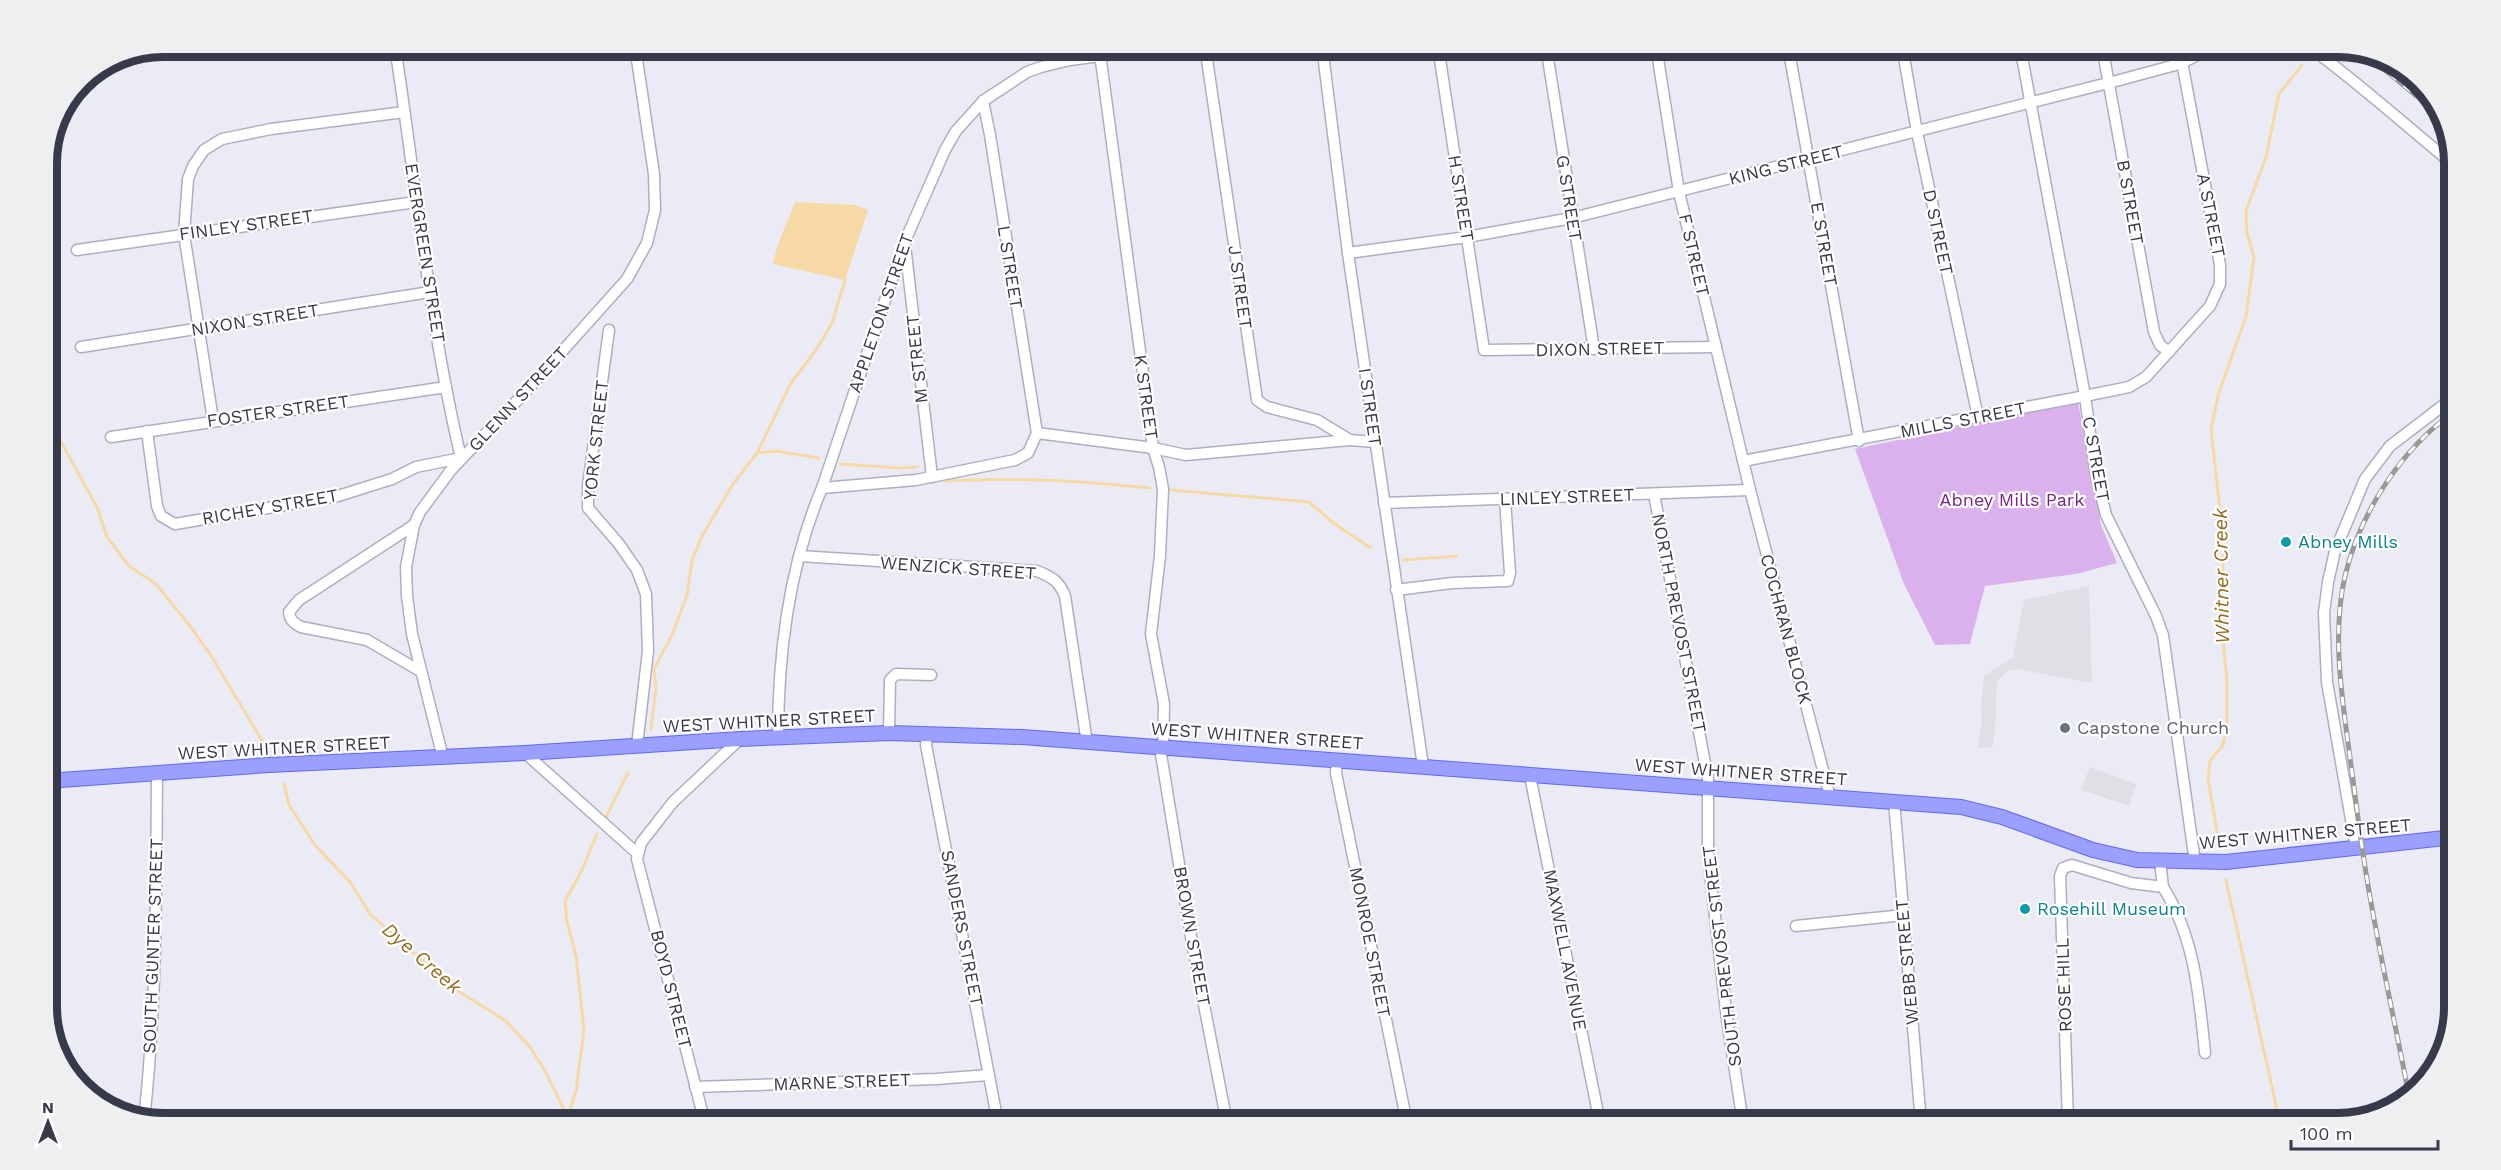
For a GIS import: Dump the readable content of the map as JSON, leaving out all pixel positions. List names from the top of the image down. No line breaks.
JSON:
{"streets":{"main road":["WEST WHITNER STREET"],"street":["KING STREET","H STREET","G STREET","B STREET","A STREET","FINLEY STREET","D STREET","E STREET","EVERGREEN STREET","F STREET","L STREET","J STREET","APPLETON STREET","NIXON STREET","DIXON STREET","M STREET","K STREET","GLENN STREET","I STREET","FOSTER STREET","MILLS STREET","YORK STREET","C STREET","LINLEY STREET","RICHEY STREET","WENZICK STREET","NORTH PREVOST STREET","COCHRAN BLOCK","SANDERS STREET","BROWN STREET","MONROE STREET","SOUTH GUNTER STREET","MAXWELL AVENUE","SOUTH PREVOST STREET","WEBB STREET","ROSE HILL","BOYD STREET","MARNE STREET"]},"crossings":[["KING STREET","H STREET"],["KING STREET","G STREET"],["KING STREET","B STREET"],["KING STREET","A STREET"],["KING STREET","D STREET"],["KING STREET","E STREET"],["KING STREET","F STREET"],["KING STREET","I STREET"],["KING STREET","C STREET"],["H STREET","DIXON STREET"],["G STREET","DIXON STREET"],["B STREET","A STREET"],["B STREET","MILLS STREET"],["A STREET","MILLS STREET"],["FINLEY STREET","EVERGREEN STREET"],["D STREET","MILLS STREET"],["E STREET","MILLS STREET"],["EVERGREEN STREET","NIXON STREET"],["EVERGREEN STREET","GLENN STREET"],["EVERGREEN STREET","FOSTER STREET"],["EVERGREEN STREET","RICHEY STREET"],["F STREET","DIXON STREET"],["F STREET","MILLS STREET"],["F STREET","COCHRAN BLOCK"],["L STREET","APPLETON STREET"],["J STREET","I STREET"],["APPLETON STREET","M STREET"],["APPLETON STREET","WENZICK STREET"],["APPLETON STREET","WEST WHITNER STREET"],["K STREET","WEST WHITNER STREET"],["K STREET","BROWN STREET"],["GLENN STREET","RICHEY STREET"],["GLENN STREET","WEST WHITNER STREET"],["I STREET","LINLEY STREET"],["I STREET","WEST WHITNER STREET"],["FOSTER STREET","RICHEY STREET"],["MILLS STREET","C STREET"],["MILLS STREET","COCHRAN BLOCK"],["YORK STREET","WEST WHITNER STREET"],["C STREET","WEST WHITNER STREET"],["LINLEY STREET","NORTH PREVOST STREET"],["LINLEY STREET","COCHRAN BLOCK"],["WENZICK STREET","WEST WHITNER STREET"],["NORTH PREVOST STREET","WEST WHITNER STREET"],["NORTH PREVOST STREET","SOUTH PREVOST STREET"],["COCHRAN BLOCK","WEST WHITNER STREET"],["WEST WHITNER STREET","SANDERS STREET"],["WEST WHITNER STREET","BROWN STREET"],["WEST WHITNER STREET","MONROE STREET"],["WEST WHITNER STREET","SOUTH GUNTER STREET"],["WEST WHITNER STREET","MAXWELL AVENUE"],["WEST WHITNER STREET","SOUTH PREVOST STREET"],["WEST WHITNER STREET","WEBB STREET"],["SANDERS STREET","MARNE STREET"],["BOYD STREET","MARNE STREET"]],"water":["Whitner Creek","Dye Creek"],"parks":["Abney Mills Park"],"places":["Abney Mills","Capstone Church","Rosehill Museum"],"scale_bar":"100 m","north":"top"}
